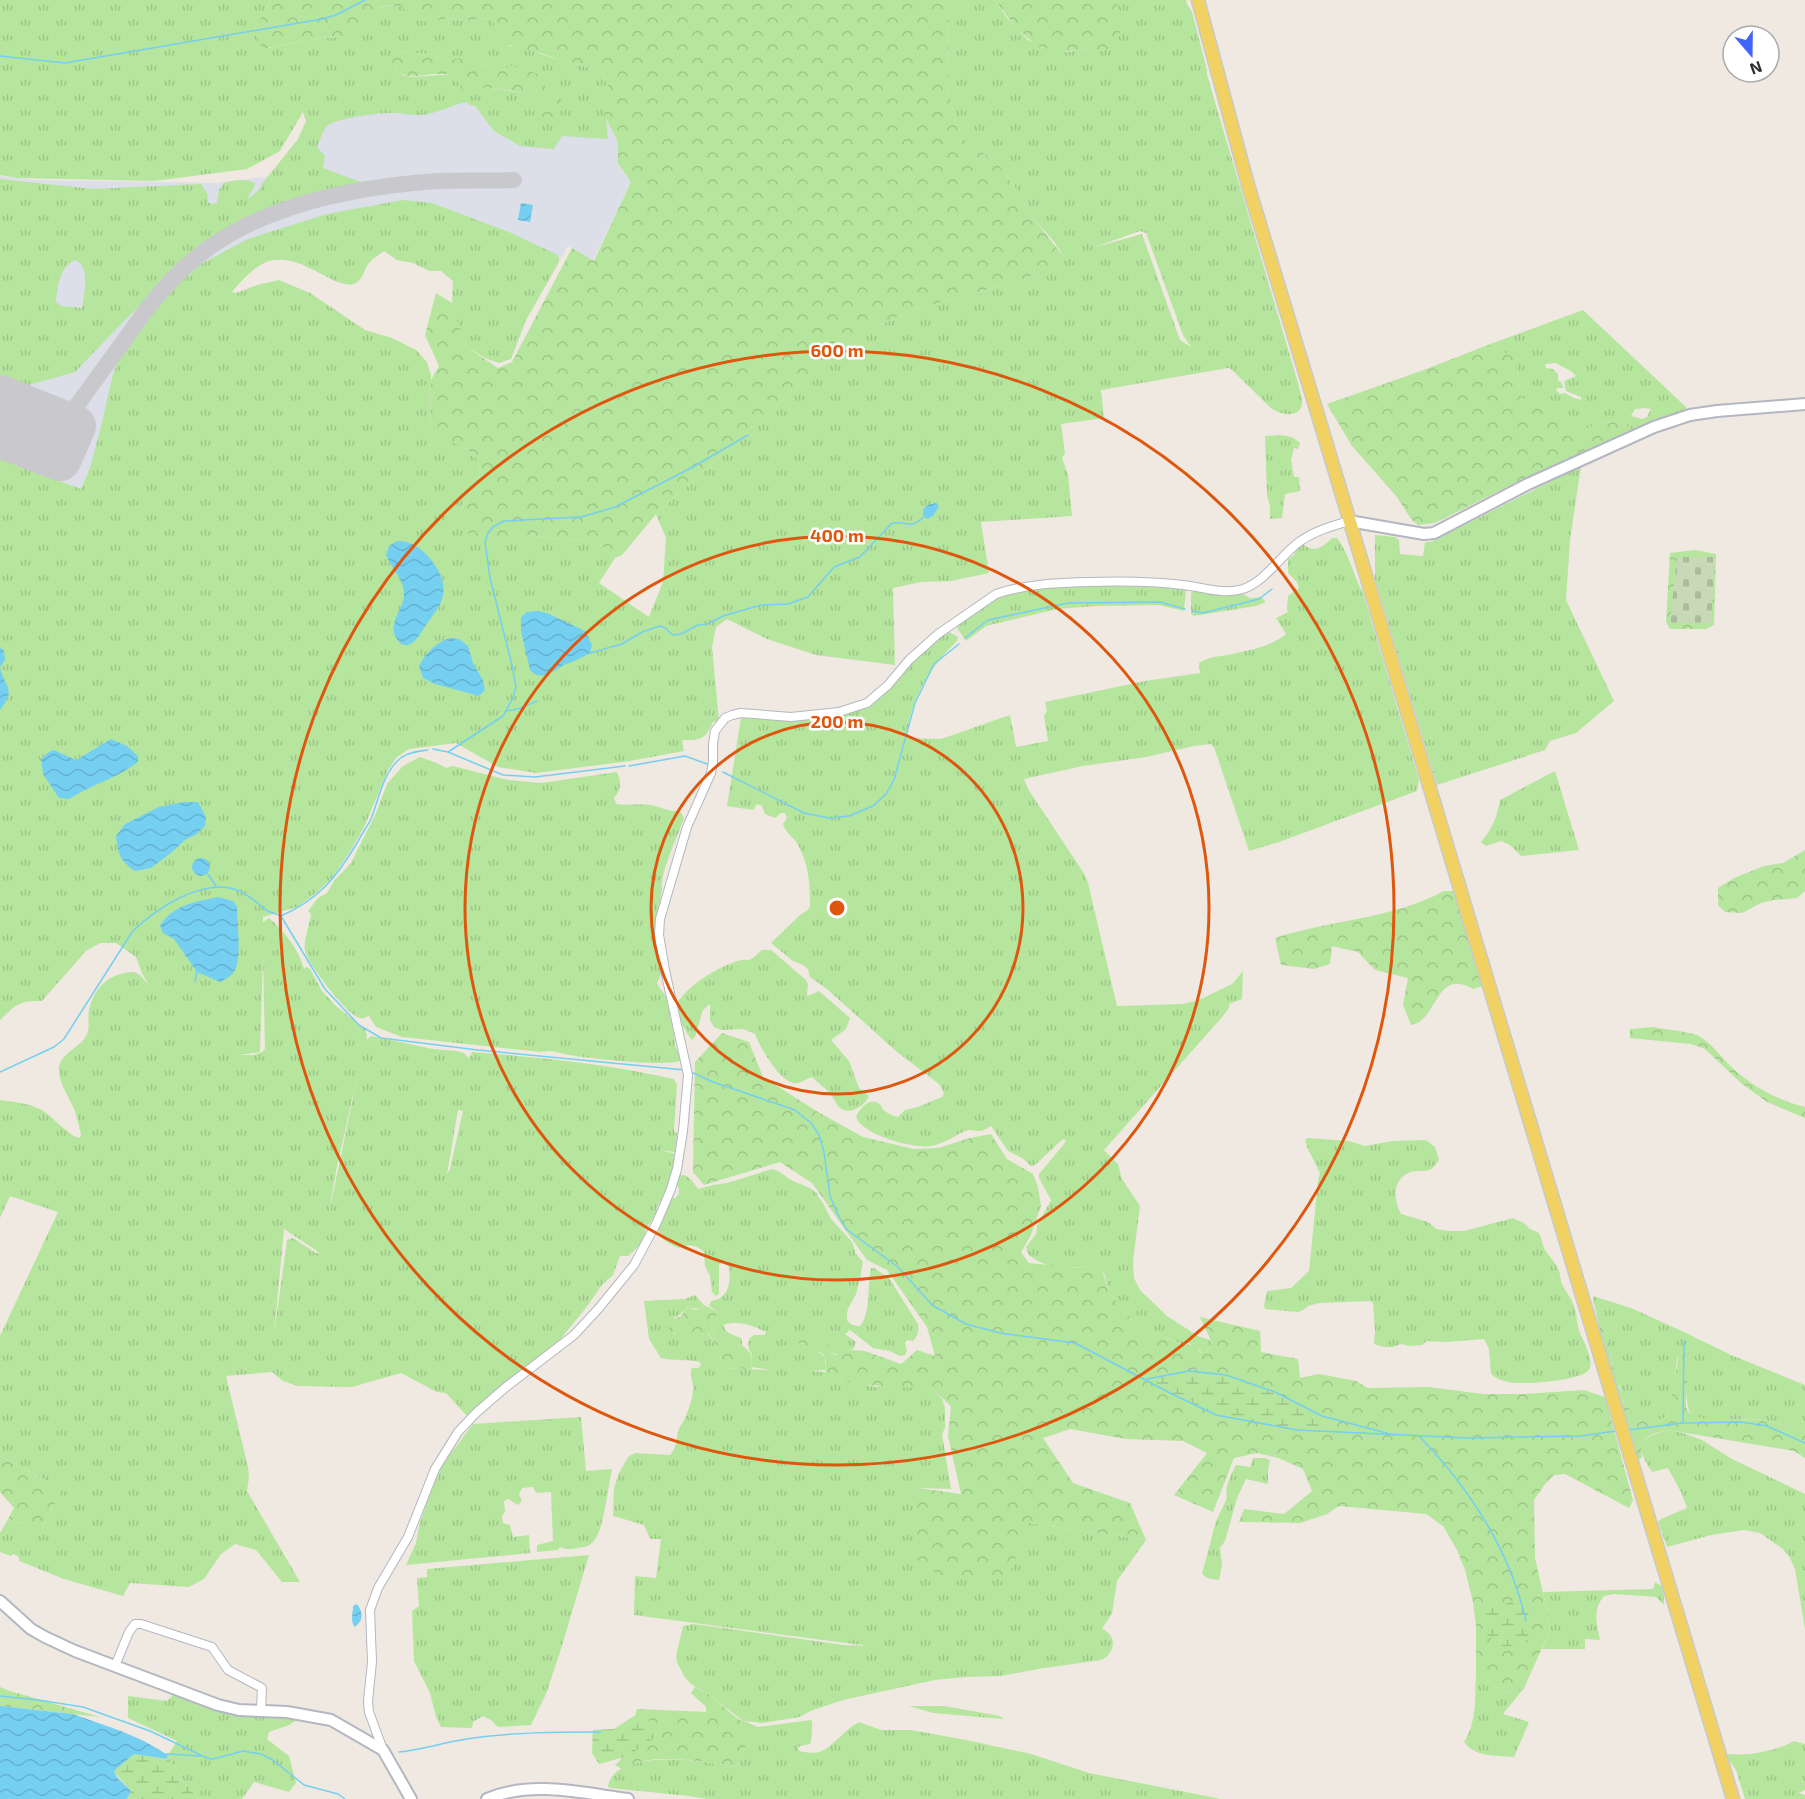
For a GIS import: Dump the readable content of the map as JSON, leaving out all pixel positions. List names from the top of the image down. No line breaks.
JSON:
{"north":"bottom","rings":["600 m","400 m","200 m"]}
